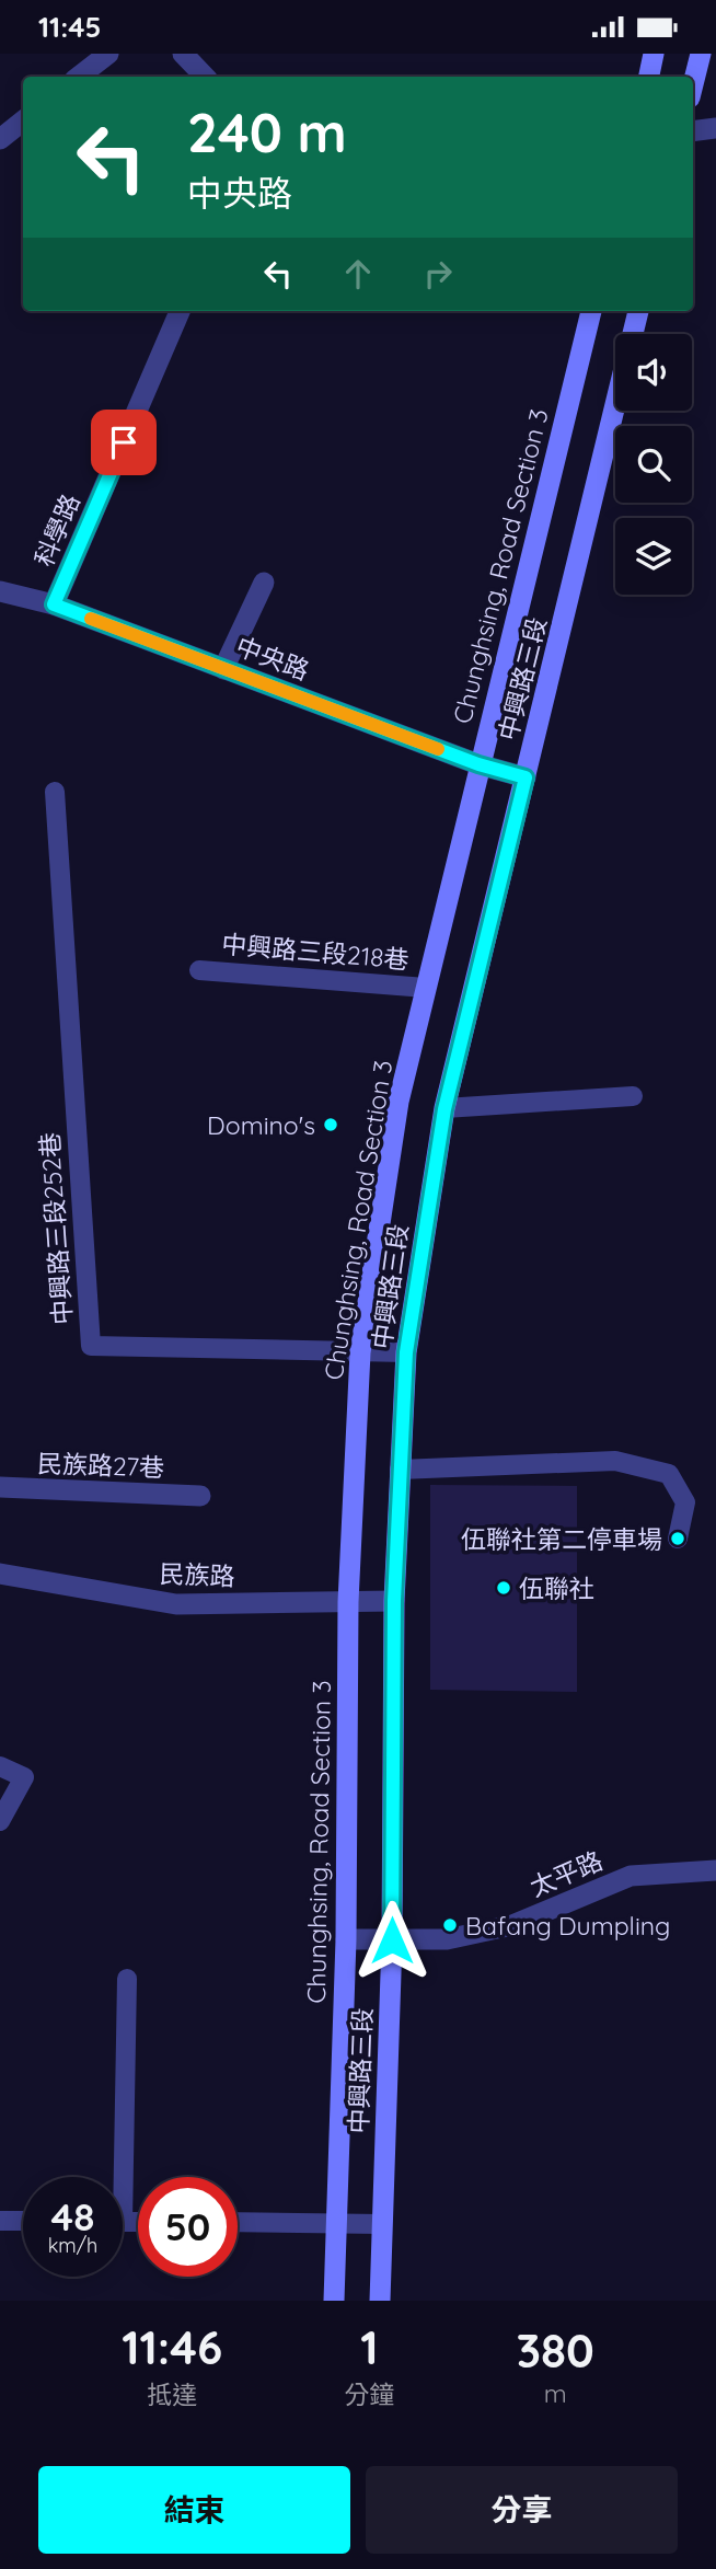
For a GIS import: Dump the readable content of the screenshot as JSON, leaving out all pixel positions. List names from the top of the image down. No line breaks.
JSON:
{"streets":{"main road":["Chunghsing, Road Section 3","中興路三段"],"street":["科學路","中央路","民族路27巷","民族路","太平路"],"lane":["中興路三段218巷","中興路三段252巷"]},"crossings":[["科學路","中央路"],["Chunghsing, Road Section 3","中央路"],["Chunghsing, Road Section 3","中興路三段218巷"],["Chunghsing, Road Section 3","中興路三段252巷"],["Chunghsing, Road Section 3","民族路"],["Chunghsing, Road Section 3","太平路"],["中央路","中興路三段"],["中興路三段","中興路三段252巷"],["中興路三段","民族路"],["中興路三段","太平路"]],"places":["Domino's","伍聯社第二停車場","伍聯社","Bafang Dumpling"],"page":{"status":"11:45","turn":["240 m","中央路"],"speed":"48 km/h","limit":"50","eta":["11:46","抵達","1","分鐘","380","m"],"buttons":["結束","分享"]}}
